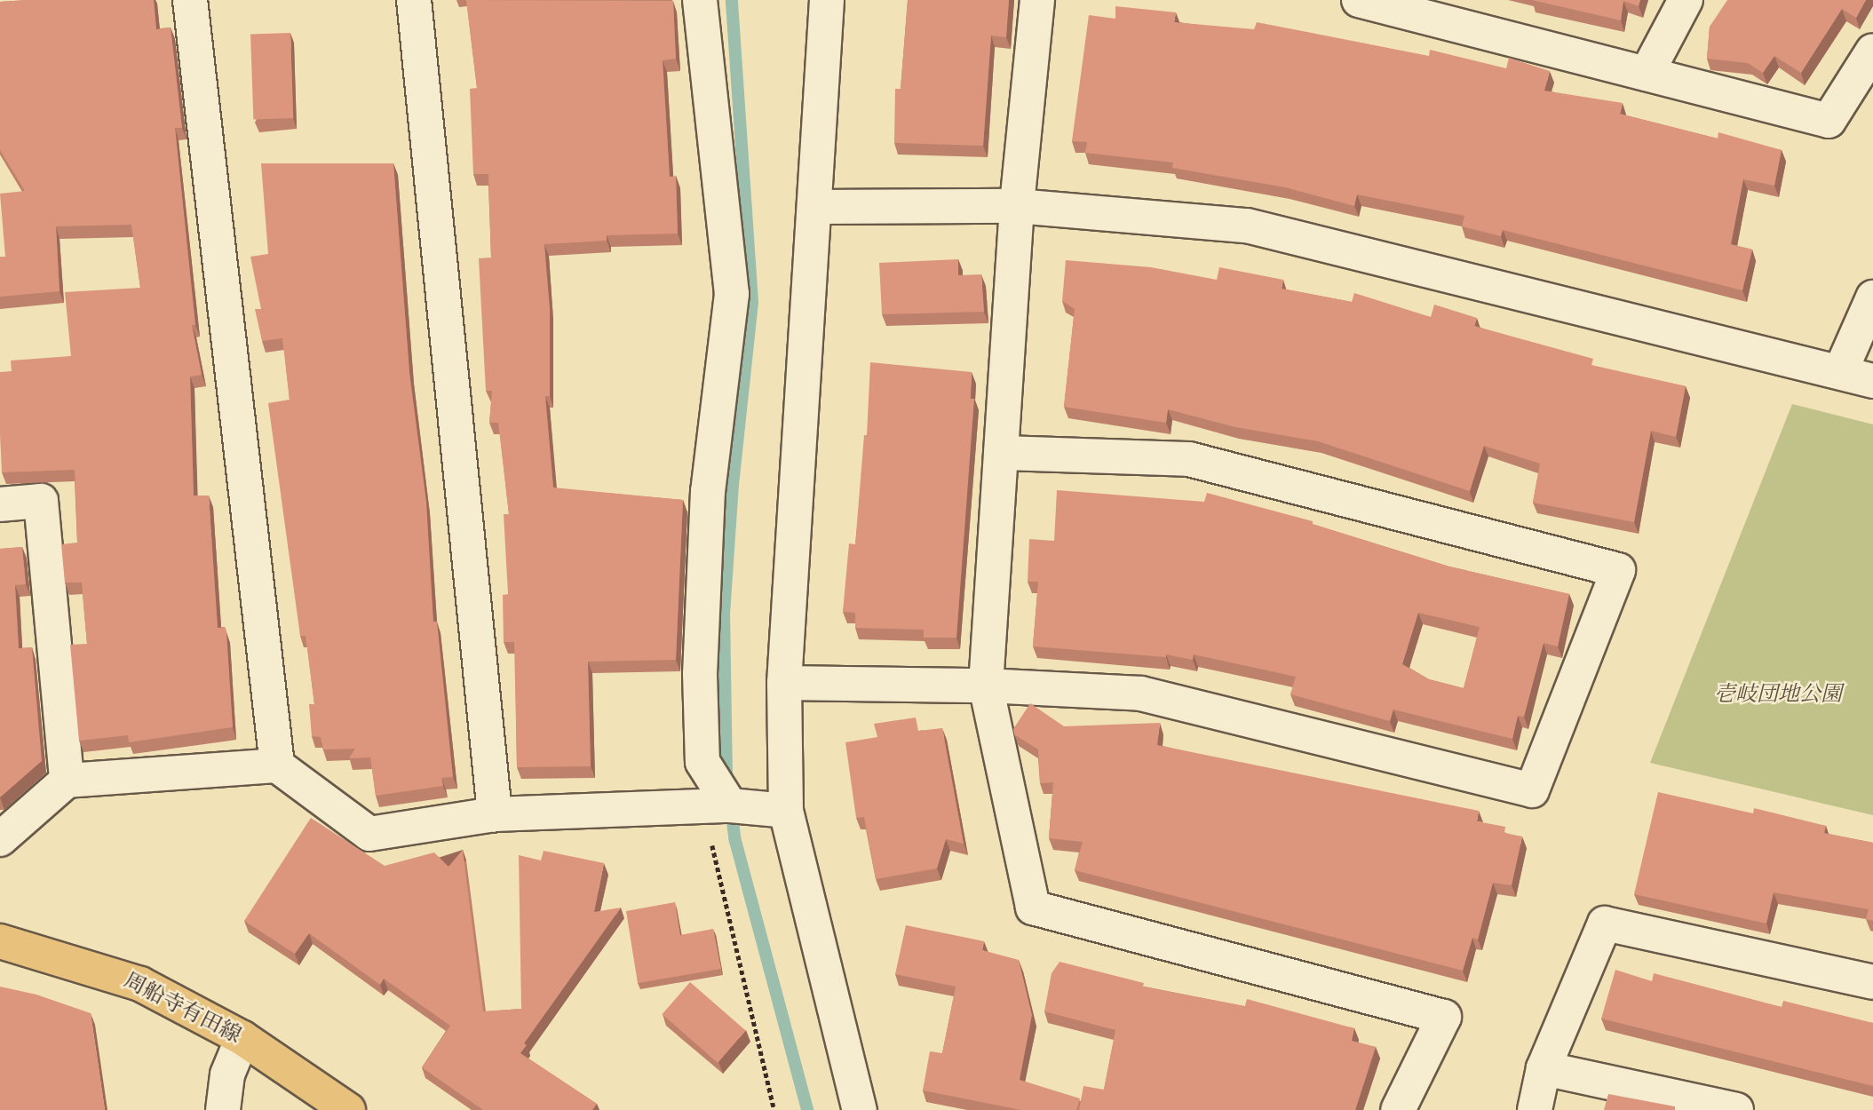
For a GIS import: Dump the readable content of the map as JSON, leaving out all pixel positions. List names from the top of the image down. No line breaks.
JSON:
{"streets":{"main road":["周船寺有田線"]},"parks":["壱岐団地公園"]}
